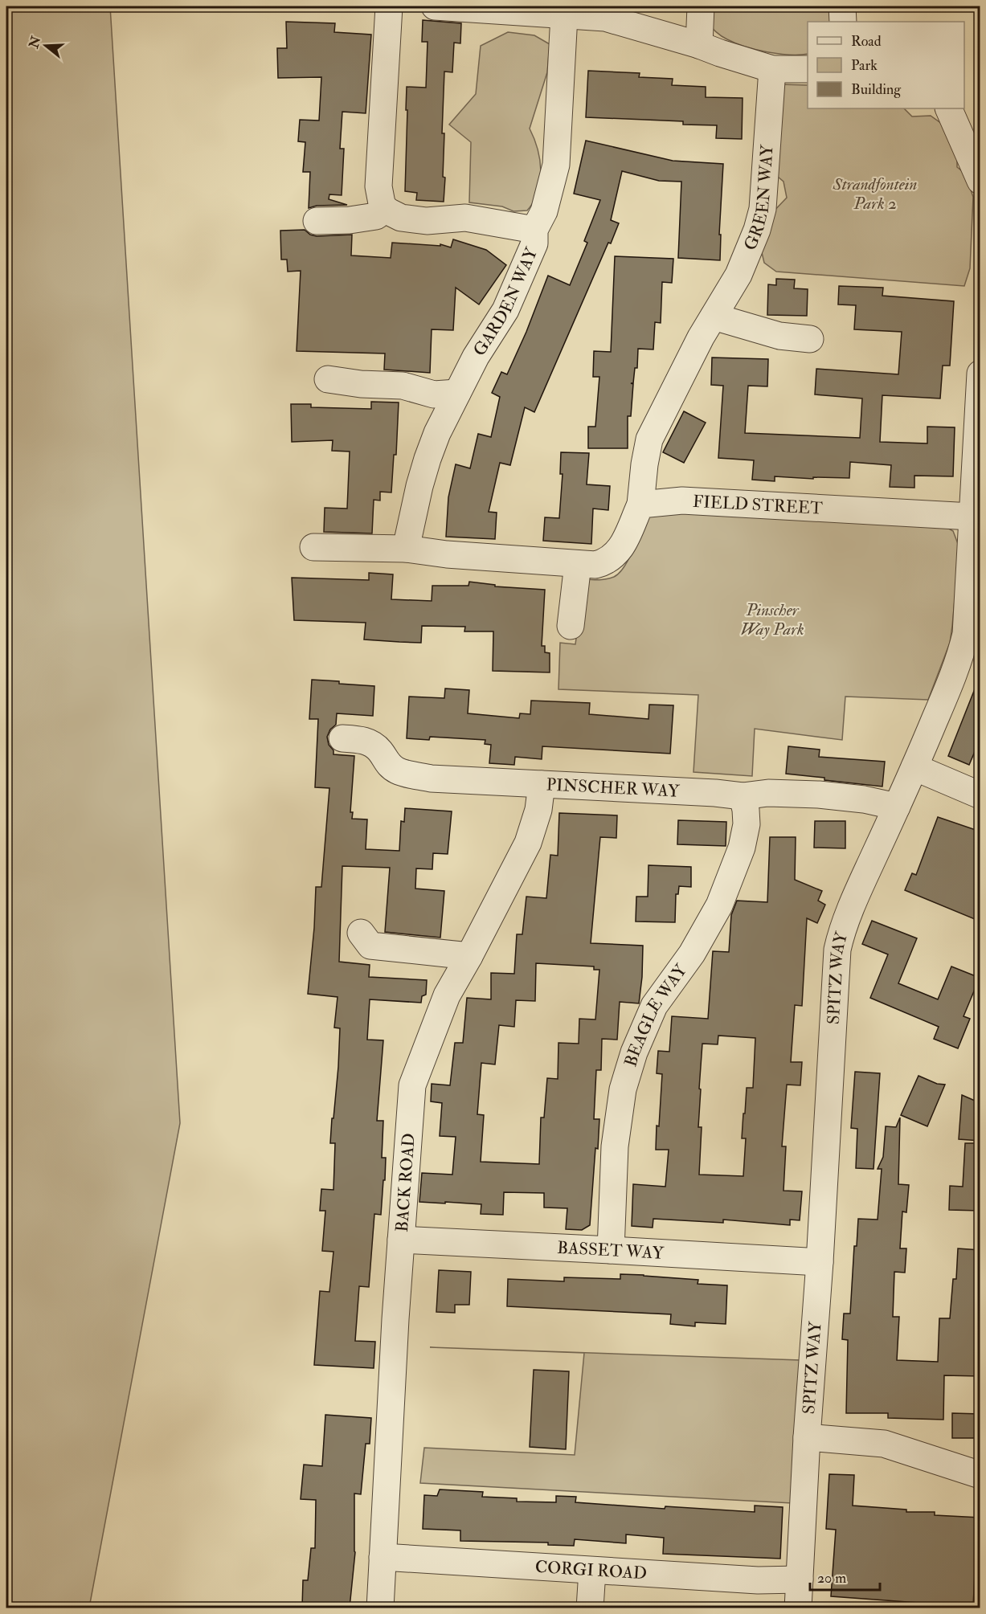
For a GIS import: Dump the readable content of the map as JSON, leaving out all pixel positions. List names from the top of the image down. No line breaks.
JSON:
{"streets":{"street":["GREEN WAY","GARDEN WAY","FIELD STREET","PINSCHER WAY","SPITZ WAY","BEAGLE WAY","BACK ROAD","BASSET WAY","CORGI ROAD"]},"crossings":[["GREEN WAY","FIELD STREET"],["FIELD STREET","SPITZ WAY"],["PINSCHER WAY","SPITZ WAY"],["PINSCHER WAY","BEAGLE WAY"],["PINSCHER WAY","BACK ROAD"],["SPITZ WAY","BASSET WAY"],["SPITZ WAY","CORGI ROAD"],["BEAGLE WAY","BASSET WAY"],["BACK ROAD","BASSET WAY"],["BACK ROAD","CORGI ROAD"]],"parks":["Strandfontein Park 2","Pinscher Way Park"],"legend":["Road","Park","Building"],"scale_bar":"20 m","north":"left"}
